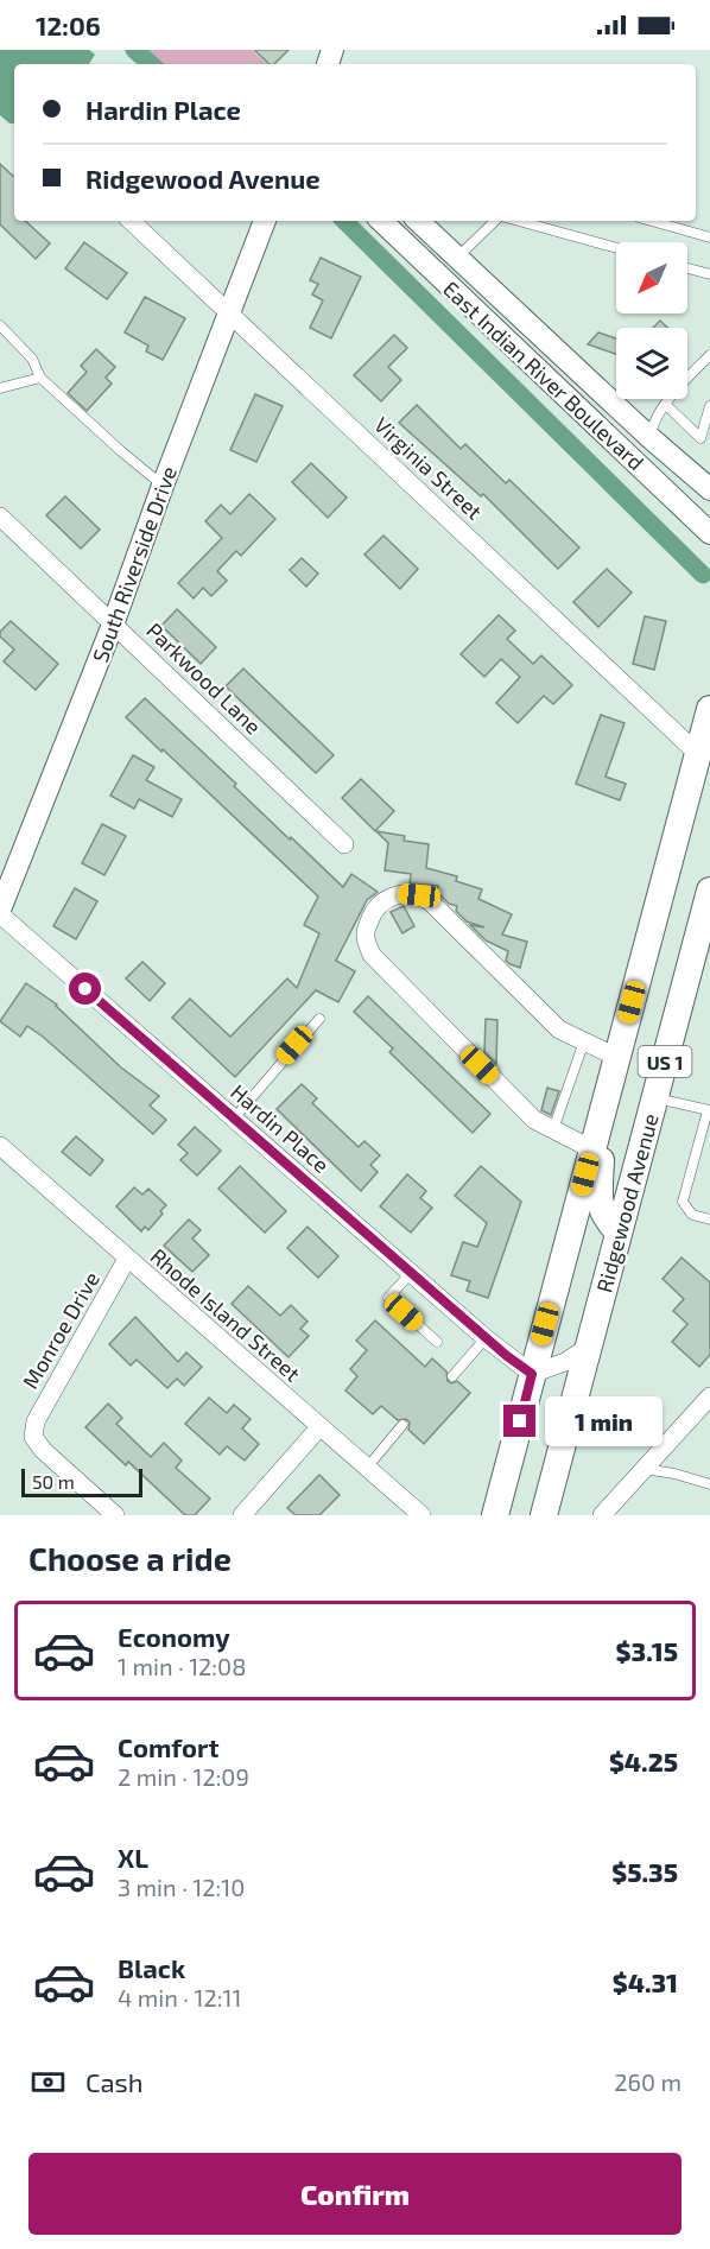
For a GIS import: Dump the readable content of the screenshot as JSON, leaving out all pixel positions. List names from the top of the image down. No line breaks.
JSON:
{"streets":{"main road":["US 1","Ridgewood Avenue"],"street":["East Indian River Boulevard","Virginia Street","South Riverside Drive","Parkwood Lane","Hardin Place","Rhode Island Street","Monroe Drive"]},"crossings":[["Virginia Street","South Riverside Drive"],["Virginia Street","US 1"],["South Riverside Drive","Parkwood Lane"],["South Riverside Drive","Hardin Place"],["US 1","Hardin Place"],["Rhode Island Street","Monroe Drive"]],"scale_bar":"50 m","north":"bottom left","page":{"status":"12:06","banner":["Hardin Place","Ridgewood Avenue"],"bubble":"1 min","scale":"50 m","heading":"Choose a ride","list":[{"name":"Economy","note":"1 min · 12:08","value":"$3.15"},{"name":"Comfort","note":"2 min · 12:09","value":"$4.25"},{"name":"XL","note":"3 min · 12:10","value":"$5.35"},{"name":"Black","note":"4 min · 12:11","value":"$4.31"}],"pay":["Cash","260 m"],"buttons":"Confirm"}}
